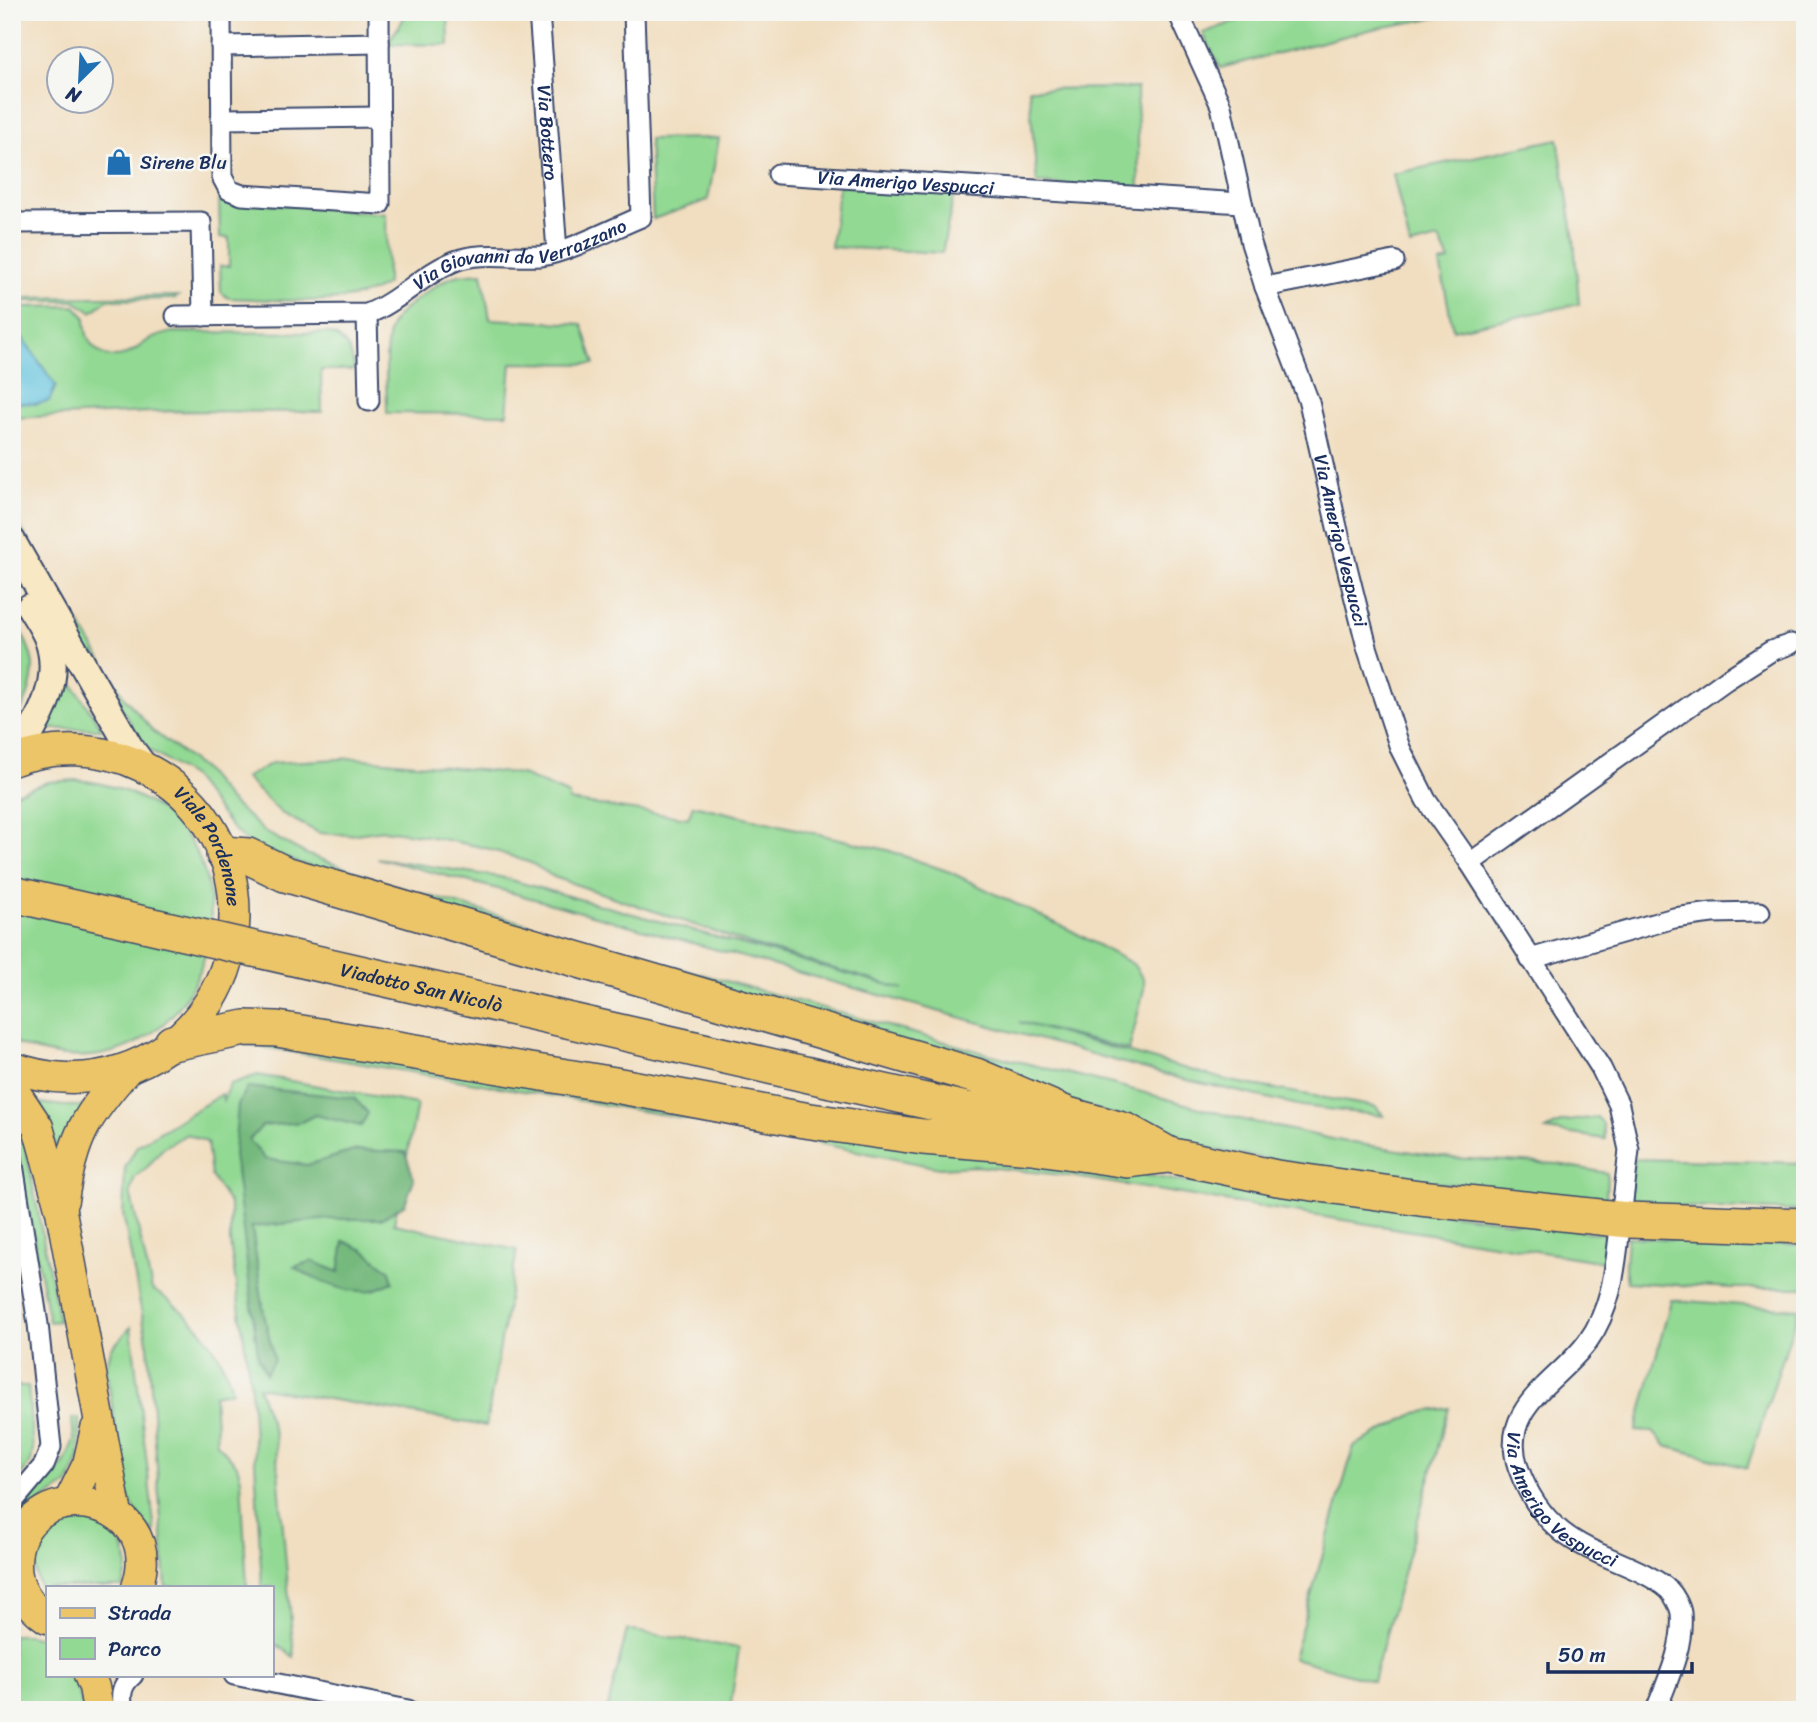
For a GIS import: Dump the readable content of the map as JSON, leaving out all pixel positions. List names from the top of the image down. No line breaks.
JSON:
{"streets":{"highway":["Viadotto San Nicolò"],"main road":["Viale Pordenone"],"street":["Via Bottero","Via Amerigo Vespucci","Via Giovanni da Verrazzano"]},"crossings":[["Via Bottero","Via Giovanni da Verrazzano"]],"places":{"shop":["Sirene Blu"]},"legend":["Strada","Parco"],"scale_bar":"50 m","north":"bottom left"}
